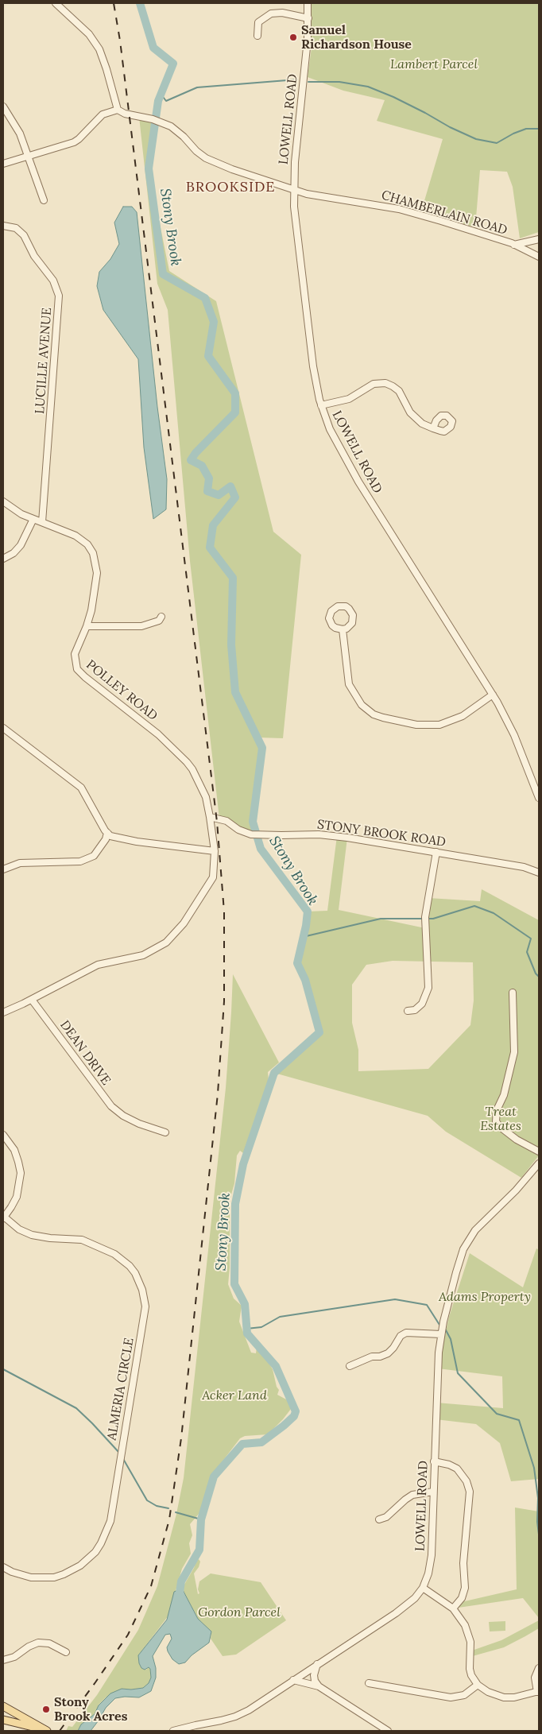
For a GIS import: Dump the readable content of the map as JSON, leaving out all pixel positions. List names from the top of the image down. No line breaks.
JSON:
{"streets":{"street":["LOWELL ROAD","CHAMBERLAIN ROAD","LUCILLE AVENUE","POLLEY ROAD","STONY BROOK ROAD","DEAN DRIVE","ALMERIA CIRCLE"]},"crossings":[["LOWELL ROAD","CHAMBERLAIN ROAD"],["LUCILLE AVENUE","POLLEY ROAD"],["POLLEY ROAD","STONY BROOK ROAD"]],"districts":["BROOKSIDE"],"water":["Stony Brook"],"parks":["Lambert Parcel","Treat Estates","Adams Property","Acker Land","Gordon Parcel"],"places":["Samuel Richardson House","Stony Brook Acres"]}
